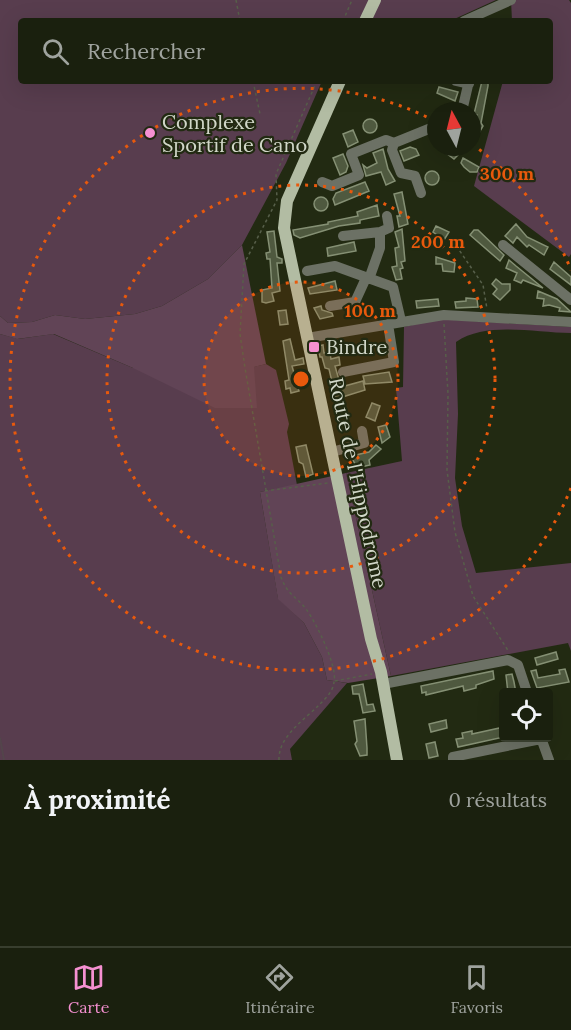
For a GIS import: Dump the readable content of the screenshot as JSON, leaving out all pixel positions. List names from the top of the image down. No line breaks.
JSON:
{"streets":{"main road":["Route de l'Hippodrome"]},"places":{"other":["Complexe Sportif de Cano"],"transit":["Bindre"]},"north":"top","page":{"search":"Rechercher","heading":["À proximité","0 résultats"],"nav":["Carte","Itinéraire","Favoris"]},"rings":["300 m","200 m","100 m"]}
